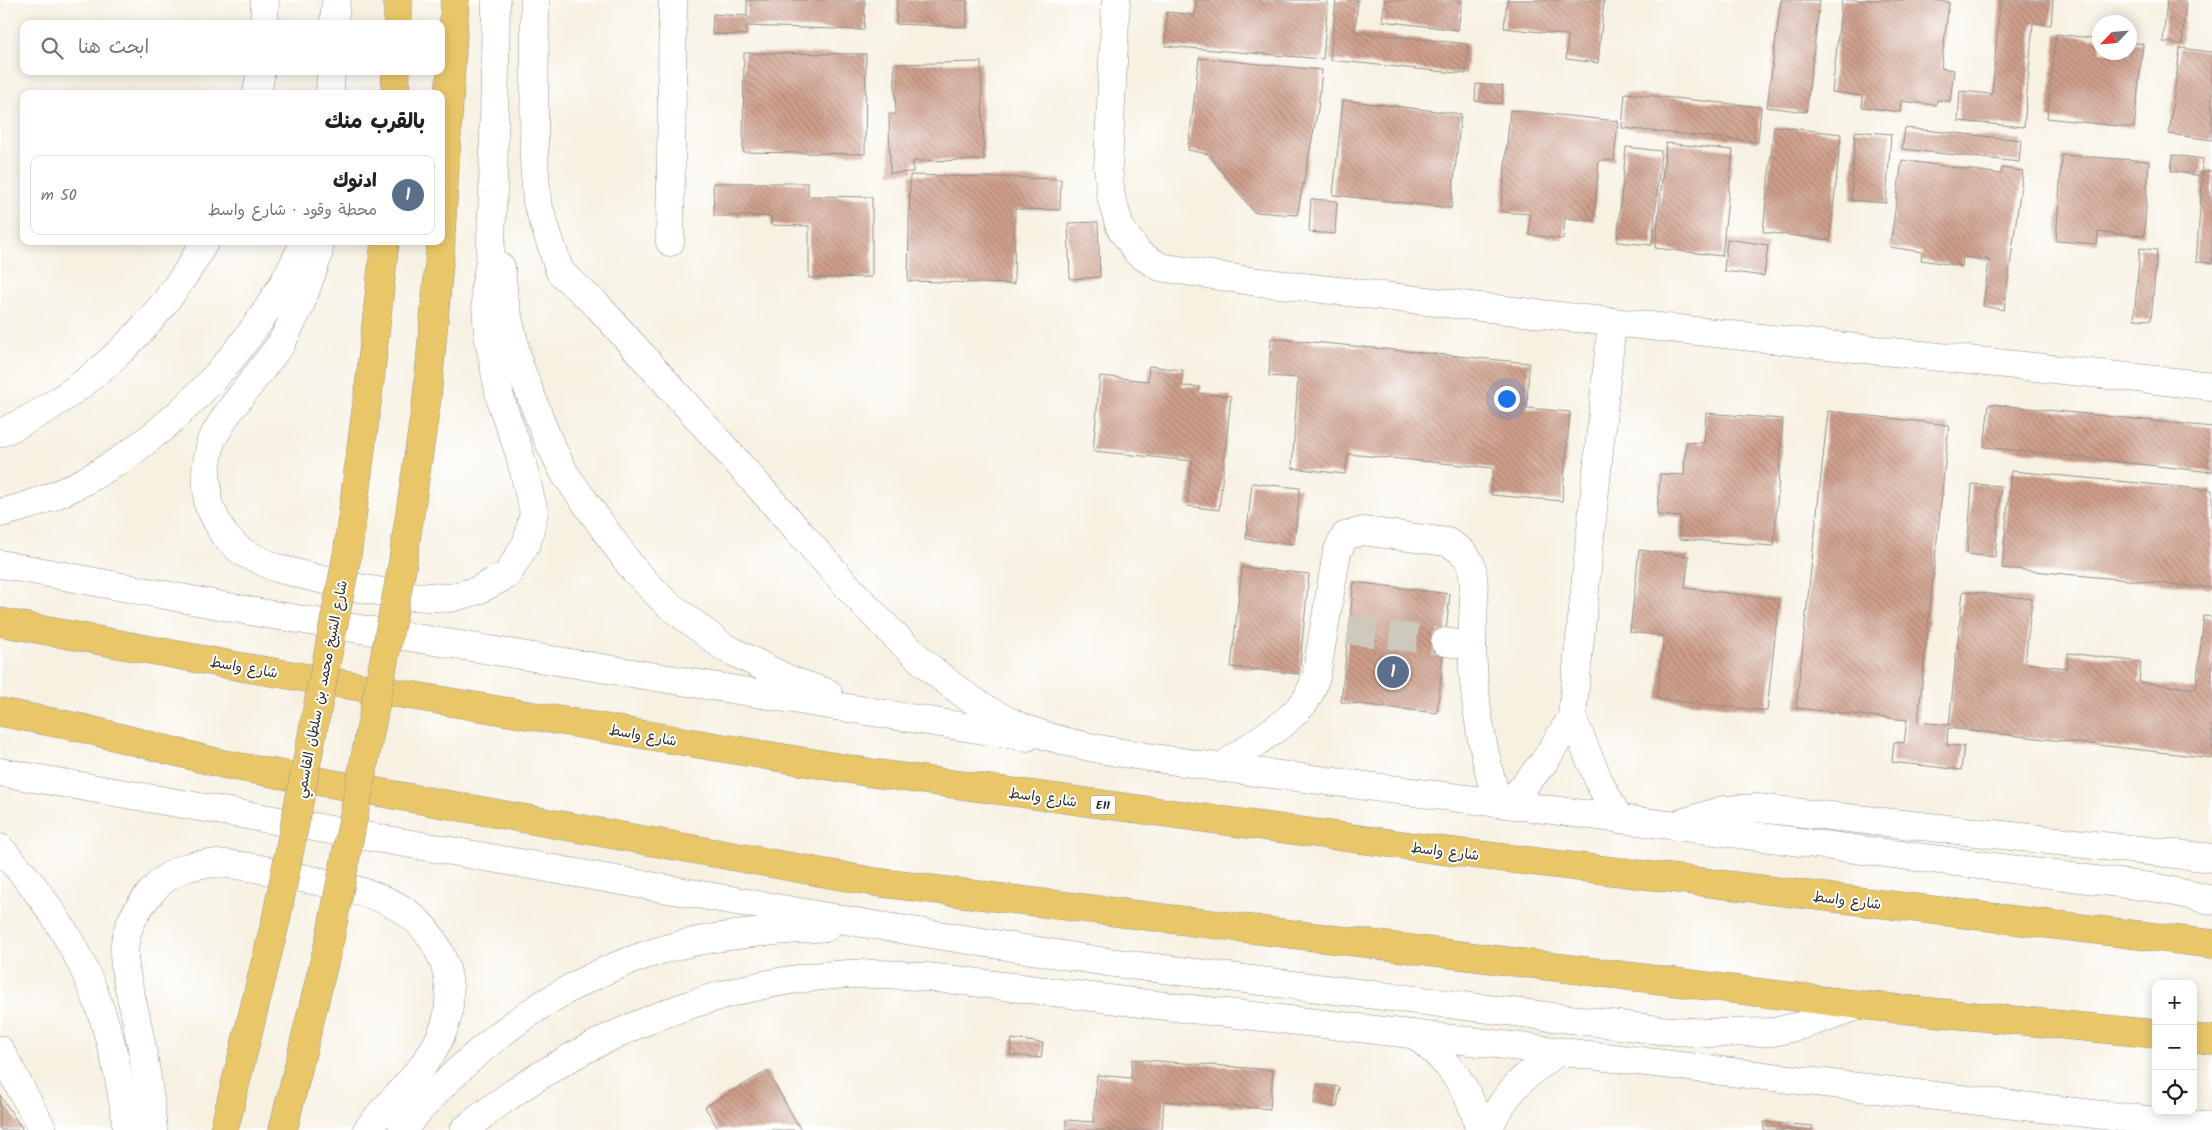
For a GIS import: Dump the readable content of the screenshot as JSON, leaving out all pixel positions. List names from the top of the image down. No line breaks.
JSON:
{"streets":{"main road":["شارع واسط","شارع الشيخ محمد بن سلطان القاسمي","E11"]},"north":"bottom left","page":{"search":"ابحث هنا","heading":"بالقرب منك","list":[{"mark":"1","name":"ادنوك","note":"محطة وقود · شارع واسط","value":"50 m"}],"pins":"1","map_buttons":["+","−"]}}
